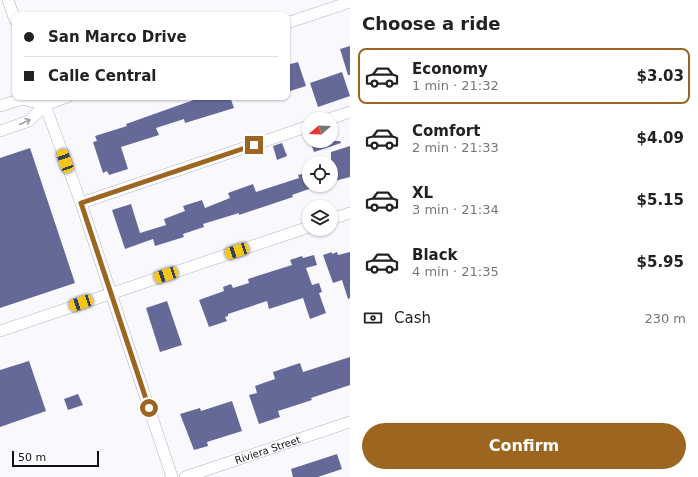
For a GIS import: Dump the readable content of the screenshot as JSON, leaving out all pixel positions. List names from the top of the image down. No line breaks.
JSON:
{"streets":{"street":["Riviera Street"]},"scale_bar":"50 m","north":"left","page":{"heading":"Choose a ride","banner":["San Marco Drive","Calle Central"],"list":[{"name":"Economy","note":"1 min · 21:32","value":"$3.03"},{"name":"Comfort","note":"2 min · 21:33","value":"$4.09"},{"name":"XL","note":"3 min · 21:34","value":"$5.15"},{"name":"Black","note":"4 min · 21:35","value":"$5.95"}],"pay":["Cash","230 m"],"buttons":"Confirm","scale":"50 m"}}
